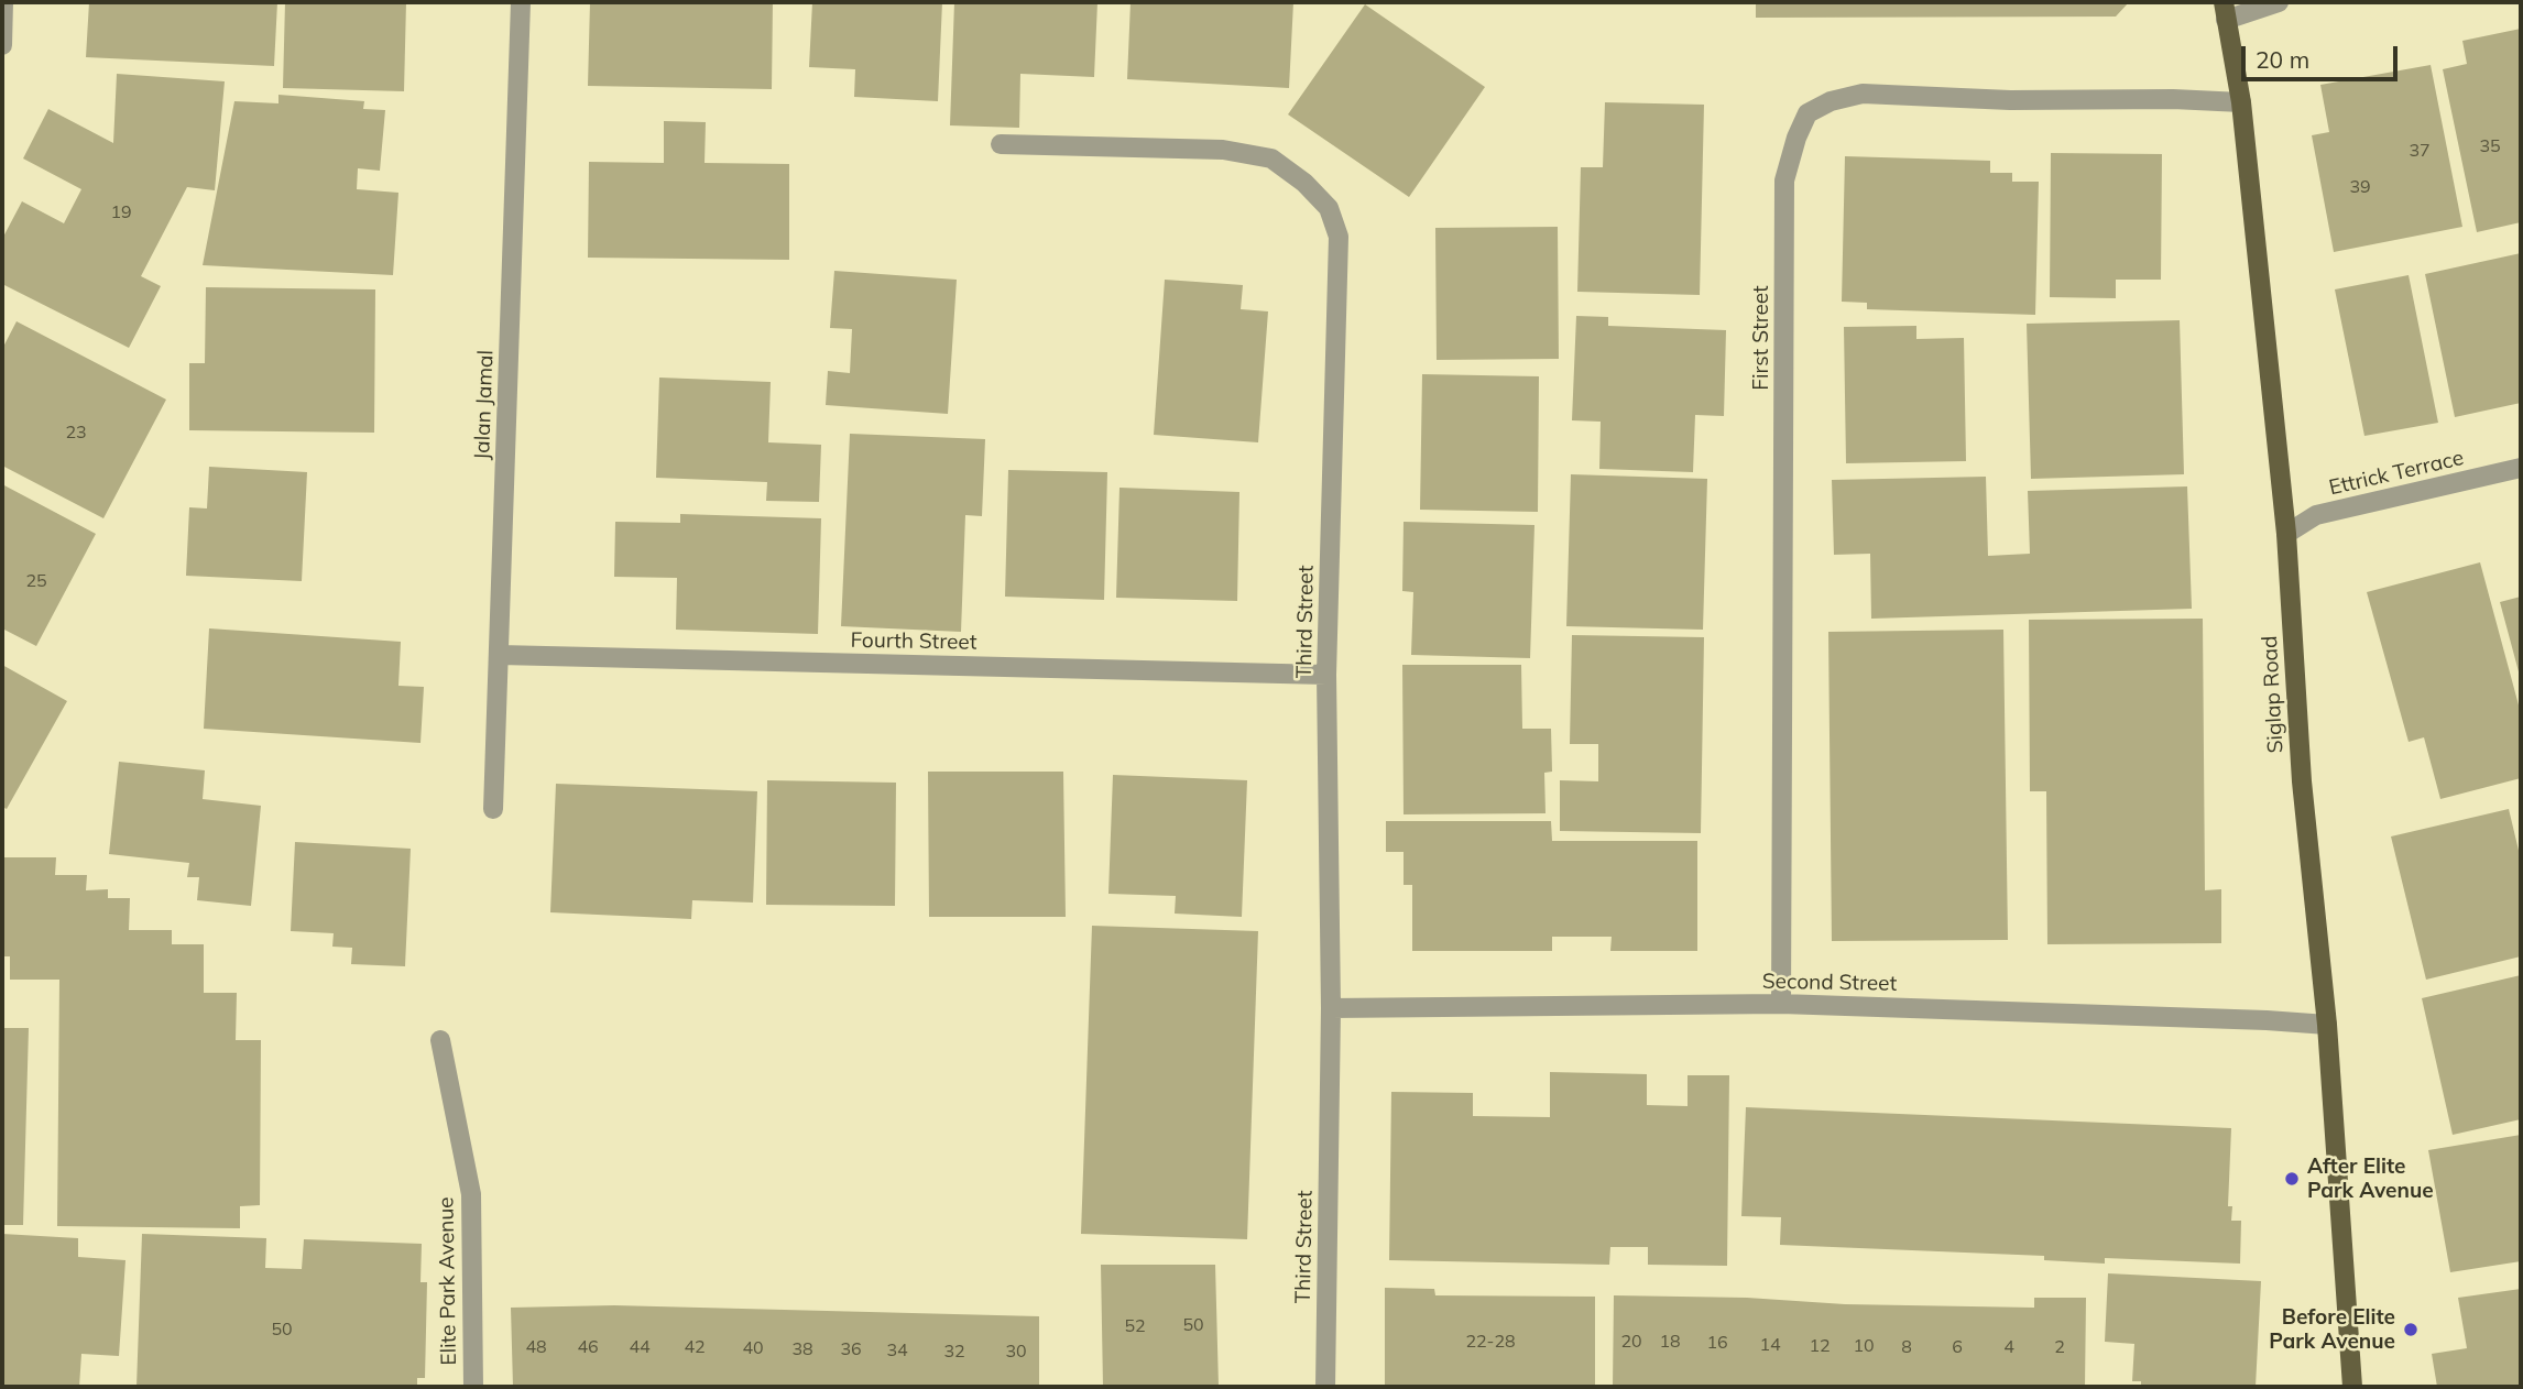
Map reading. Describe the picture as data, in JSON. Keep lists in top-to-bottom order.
{
  "streets": {
    "main road": ["Siglap Road"],
    "street": [
      "First Street",
      "Jalan Jamal",
      "Ettrick Terrace",
      "Third Street",
      "Fourth Street",
      "Second Street",
      "Elite Park Avenue"
    ]
  },
  "crossings": [
    ["First Street", "Siglap Road"],
    ["First Street", "Second Street"],
    ["Jalan Jamal", "Fourth Street"],
    ["Ettrick Terrace", "Siglap Road"],
    ["Third Street", "Fourth Street"],
    ["Third Street", "Second Street"],
    ["Siglap Road", "Second Street"]
  ],
  "places": ["After Elite Park Avenue", "Before Elite Park Avenue"],
  "house_numbers": [
    "35",
    "37",
    "39",
    "19",
    "23",
    "25",
    "50",
    "52",
    "50",
    "22-28",
    "20",
    "18",
    "16",
    "14",
    "12",
    "10",
    "48",
    "46",
    "44",
    "42",
    "8",
    "6",
    "4",
    "2",
    "40",
    "38",
    "36",
    "34",
    "32",
    "30"
  ],
  "scale_bar": "20 m"
}
